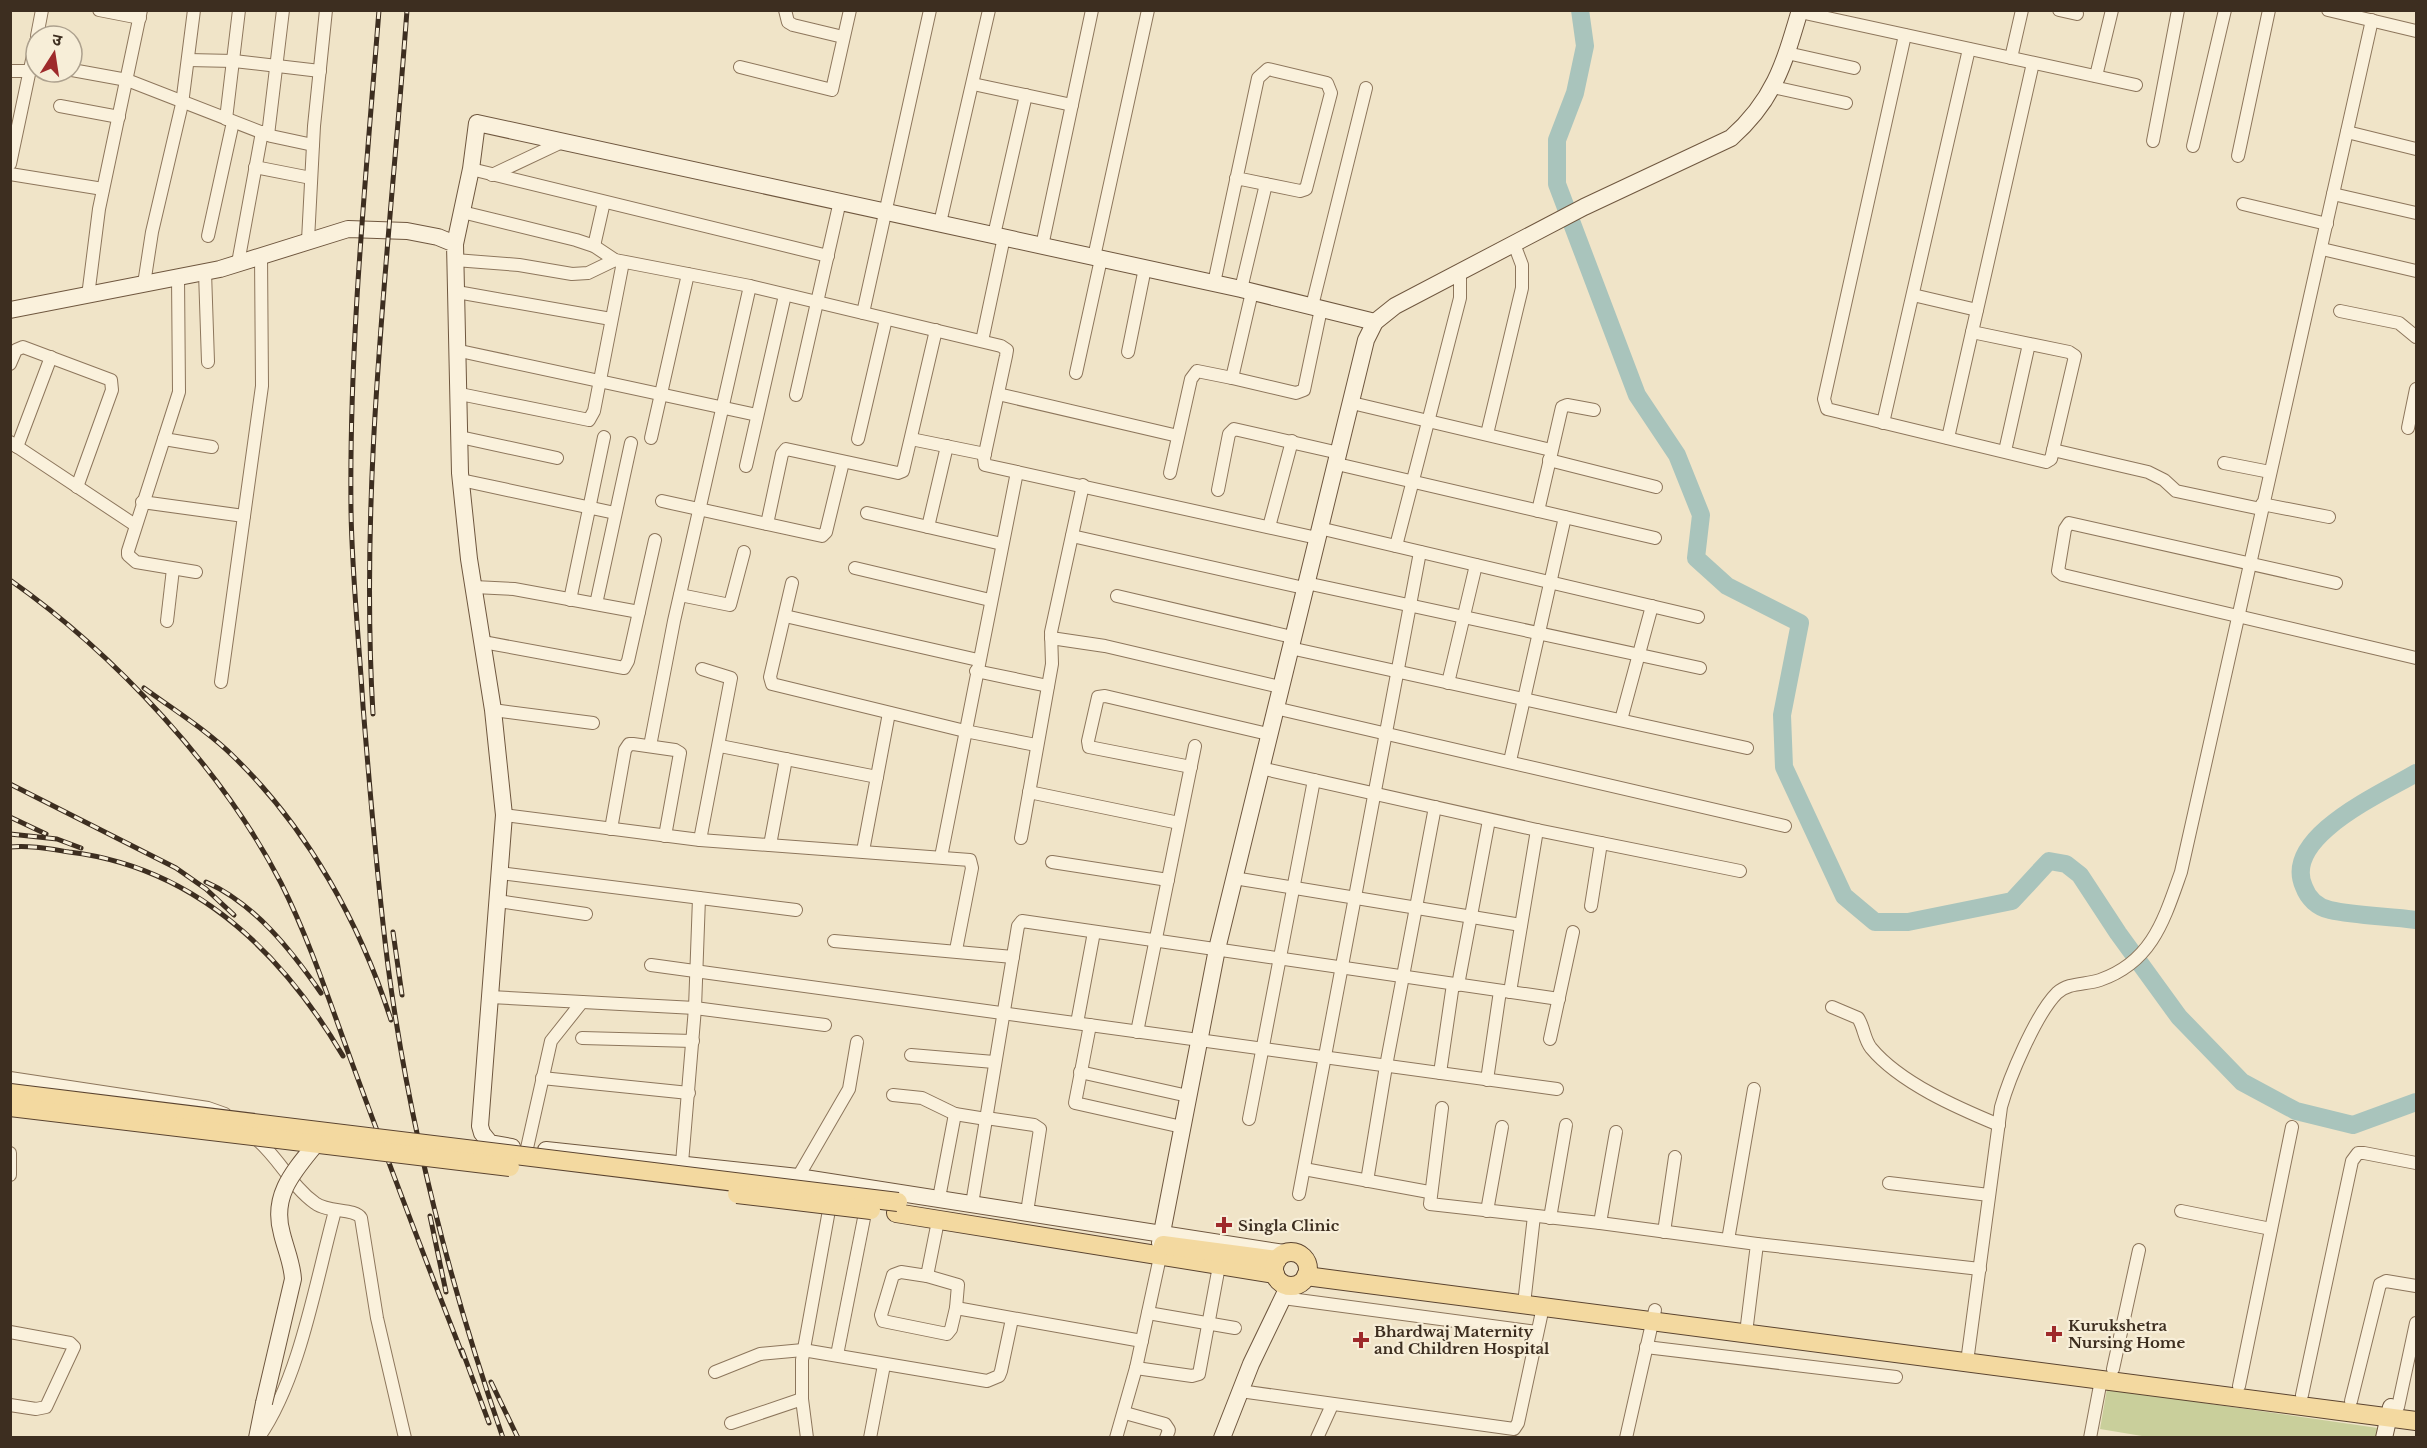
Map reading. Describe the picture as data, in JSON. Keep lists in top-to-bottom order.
{
  "places": {
    "health": ["Singla Clinic", "Kurukshetra Nursing Home", "Bhardwaj Maternity and Children Hospital"]
  },
  "north": "top"
}
